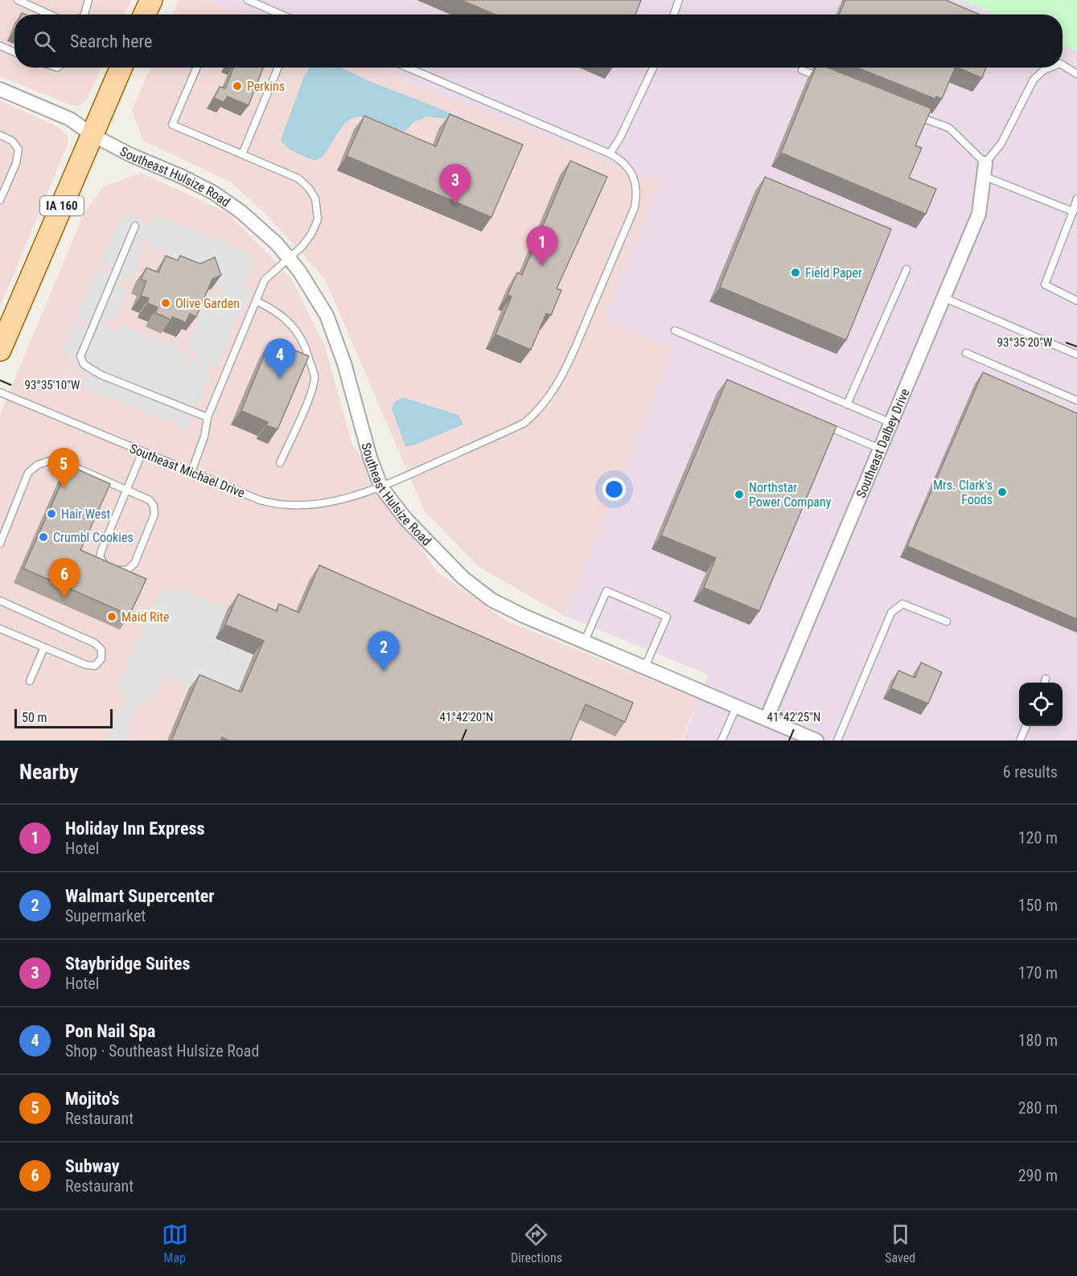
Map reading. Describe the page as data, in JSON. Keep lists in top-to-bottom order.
{
  "streets": {
    "main road": ["IA 160"],
    "street": ["Southeast Hulsize Road", "Southeast Dalbey Drive"],
    "lane": ["Southeast Michael Drive"]
  },
  "crossings": [
    ["Southeast Hulsize Road", "IA 160"],
    ["Southeast Hulsize Road", "Southeast Dalbey Drive"],
    ["Southeast Hulsize Road", "Southeast Michael Drive"]
  ],
  "places": [
    "Perkins",
    "Field Paper",
    "Olive Garden",
    "Mrs. Clark's Foods",
    "Northstar Power Company",
    "Hair West",
    "Crumbl Cookies",
    "Maid Rite"
  ],
  "scale_bar": "50 m",
  "page": {
    "search": "Search here",
    "pins": [
      "3",
      "1",
      "4",
      "5",
      "6",
      "2"
    ],
    "scale": "50 m",
    "heading": ["Nearby", "6 results"],
    "list": [
      {
        "mark": "1",
        "name": "Holiday Inn Express",
        "note": "Hotel",
        "value": "120 m"
      },
      {
        "mark": "2",
        "name": "Walmart Supercenter",
        "note": "Supermarket",
        "value": "150 m"
      },
      {
        "mark": "3",
        "name": "Staybridge Suites",
        "note": "Hotel",
        "value": "170 m"
      },
      {
        "mark": "4",
        "name": "Pon Nail Spa",
        "note": "Shop · Southeast Hulsize Road",
        "value": "180 m"
      },
      {
        "mark": "5",
        "name": "Mojito's",
        "note": "Restaurant",
        "value": "280 m"
      },
      {
        "mark": "6",
        "name": "Subway",
        "note": "Restaurant",
        "value": "290 m"
      }
    ],
    "nav": ["Map", "Directions", "Saved"]
  },
  "coordinates": [
    "93°35'20\"W",
    "93°35'10\"W",
    "41°42'20\"N",
    "41°42'25\"N"
  ]
}
